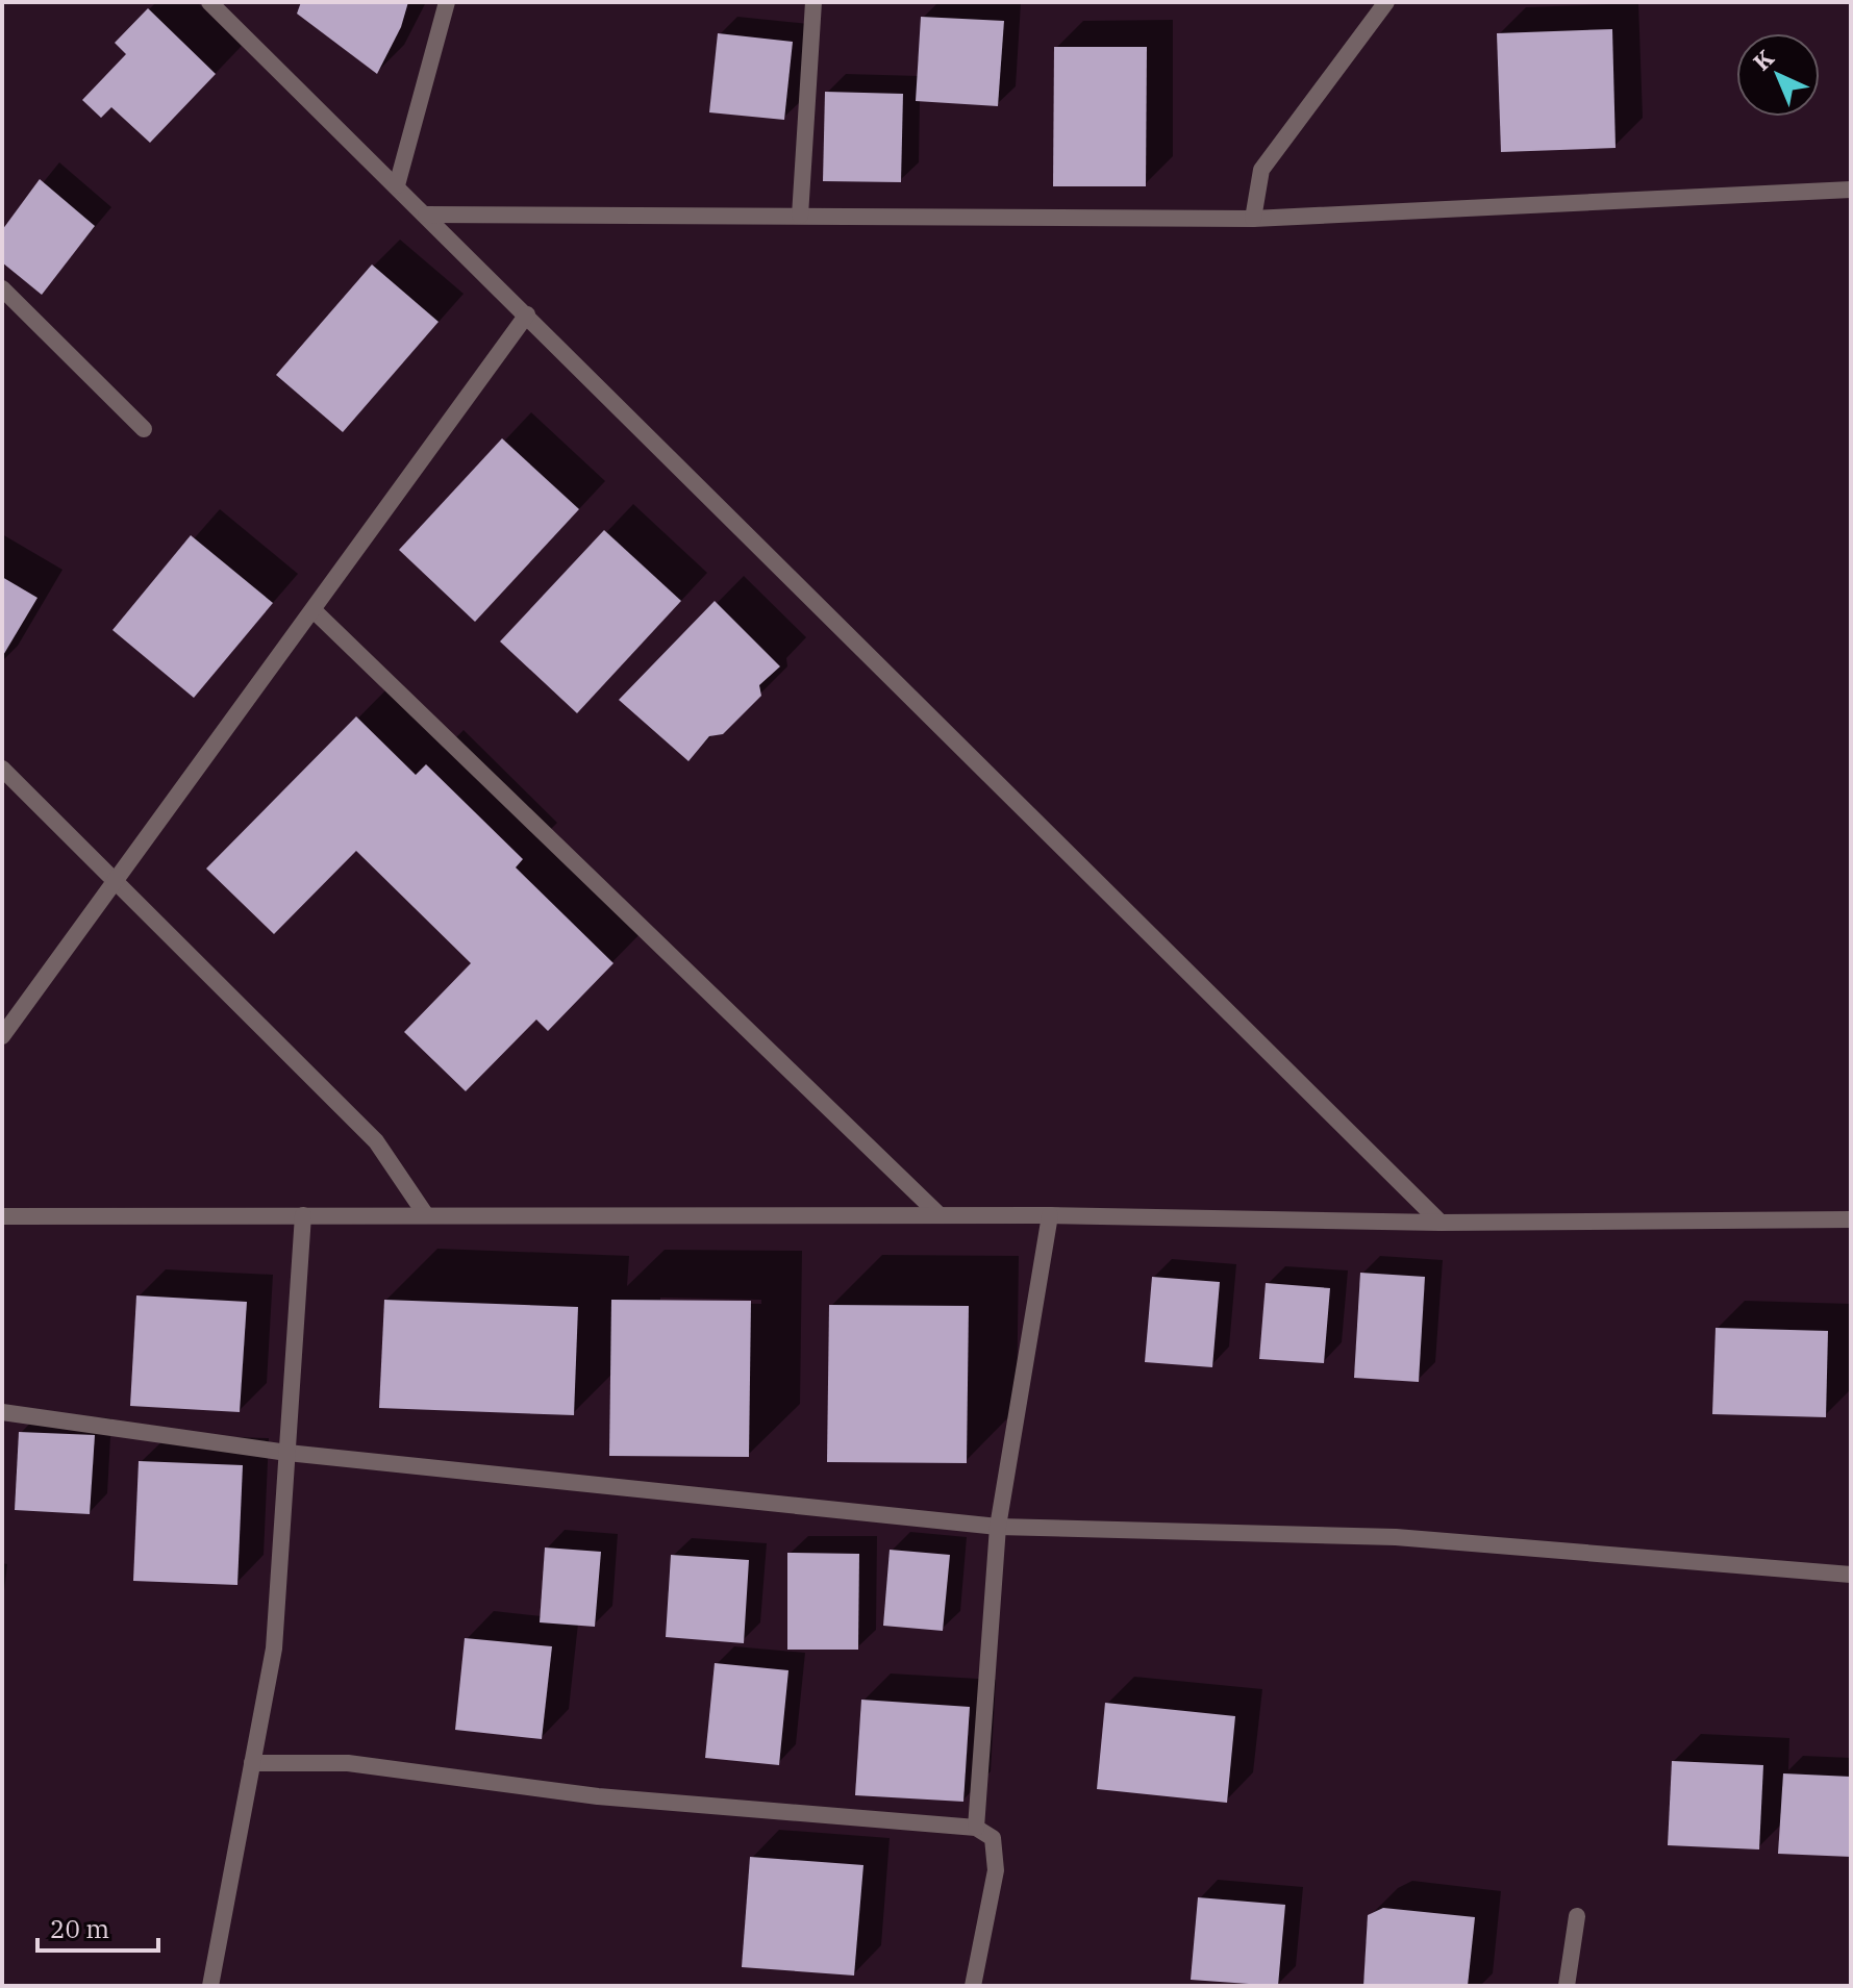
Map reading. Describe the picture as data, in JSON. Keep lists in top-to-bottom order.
{
  "scale_bar": "20 m",
  "north": "top left"
}
